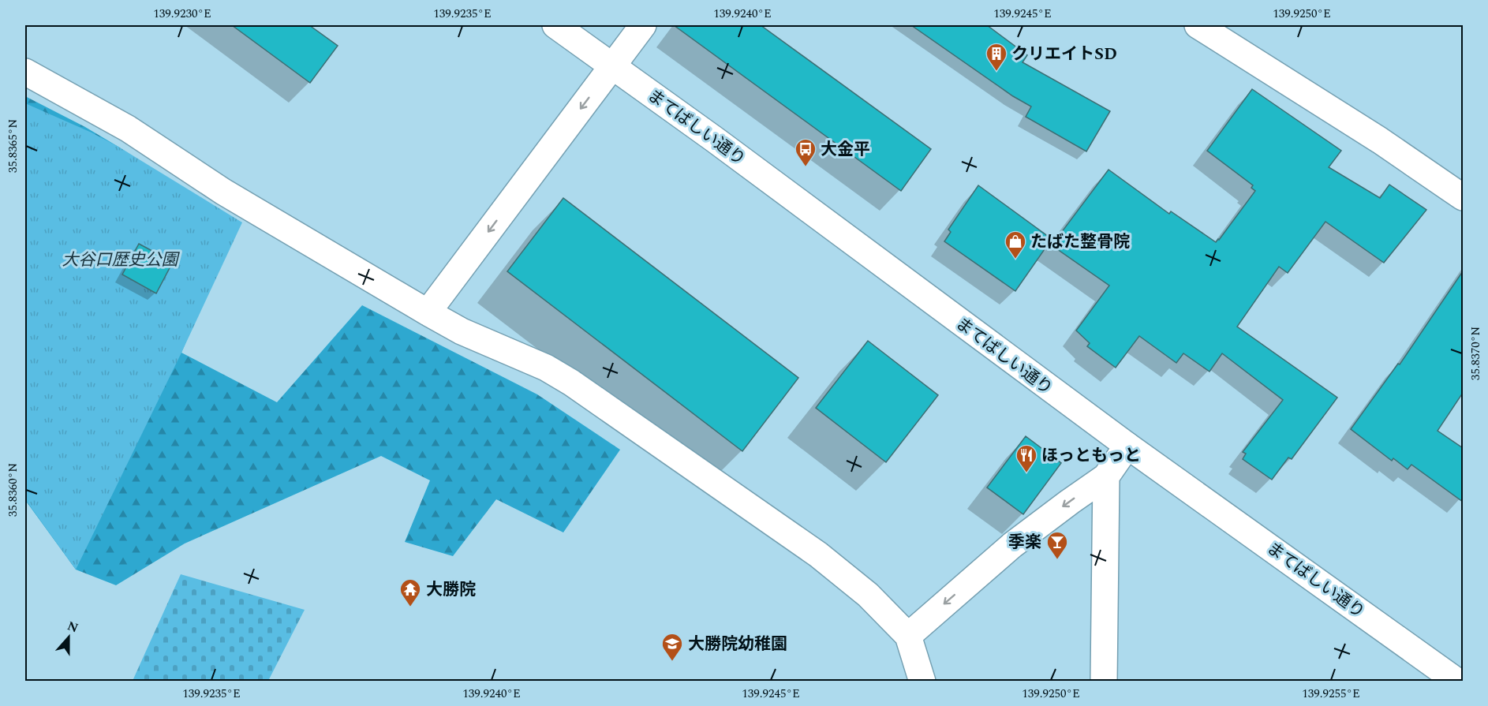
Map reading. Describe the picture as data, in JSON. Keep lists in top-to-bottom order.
{
  "streets": {
    "street": ["まてばしい通り"]
  },
  "parks": ["大谷口歴史公園"],
  "places": {
    "building": ["クリエイトSD"],
    "bus stop": ["大金平"],
    "shop": ["たばた整骨院"],
    "restaurant": ["ほっともっと"],
    "bar": ["季楽"],
    "temple": ["大勝院"],
    "school or university": ["大勝院幼稚園"]
  },
  "north": "top",
  "coordinates": [
    "139.9230°E",
    "139.9235°E",
    "139.9240°E",
    "139.9245°E",
    "139.9250°E",
    "35.8365°N",
    "35.8370°N",
    "35.8360°N",
    "139.9255°E"
  ]
}
